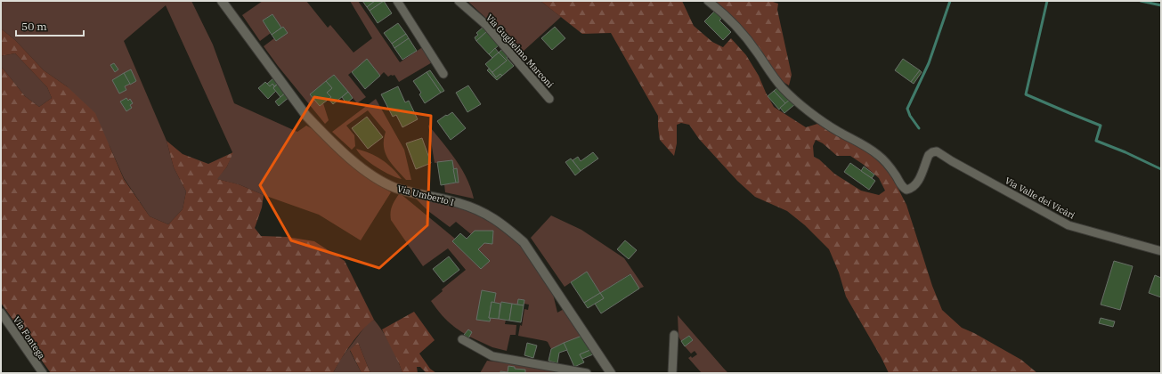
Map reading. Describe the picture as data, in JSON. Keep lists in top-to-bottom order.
{
  "streets": {
    "main road": ["Via Umberto I"],
    "street": ["Via Guglielmo Marconi", "Via Valle dei Vicàri", "Via Fontega"]
  },
  "scale_bar": "50 m"
}
